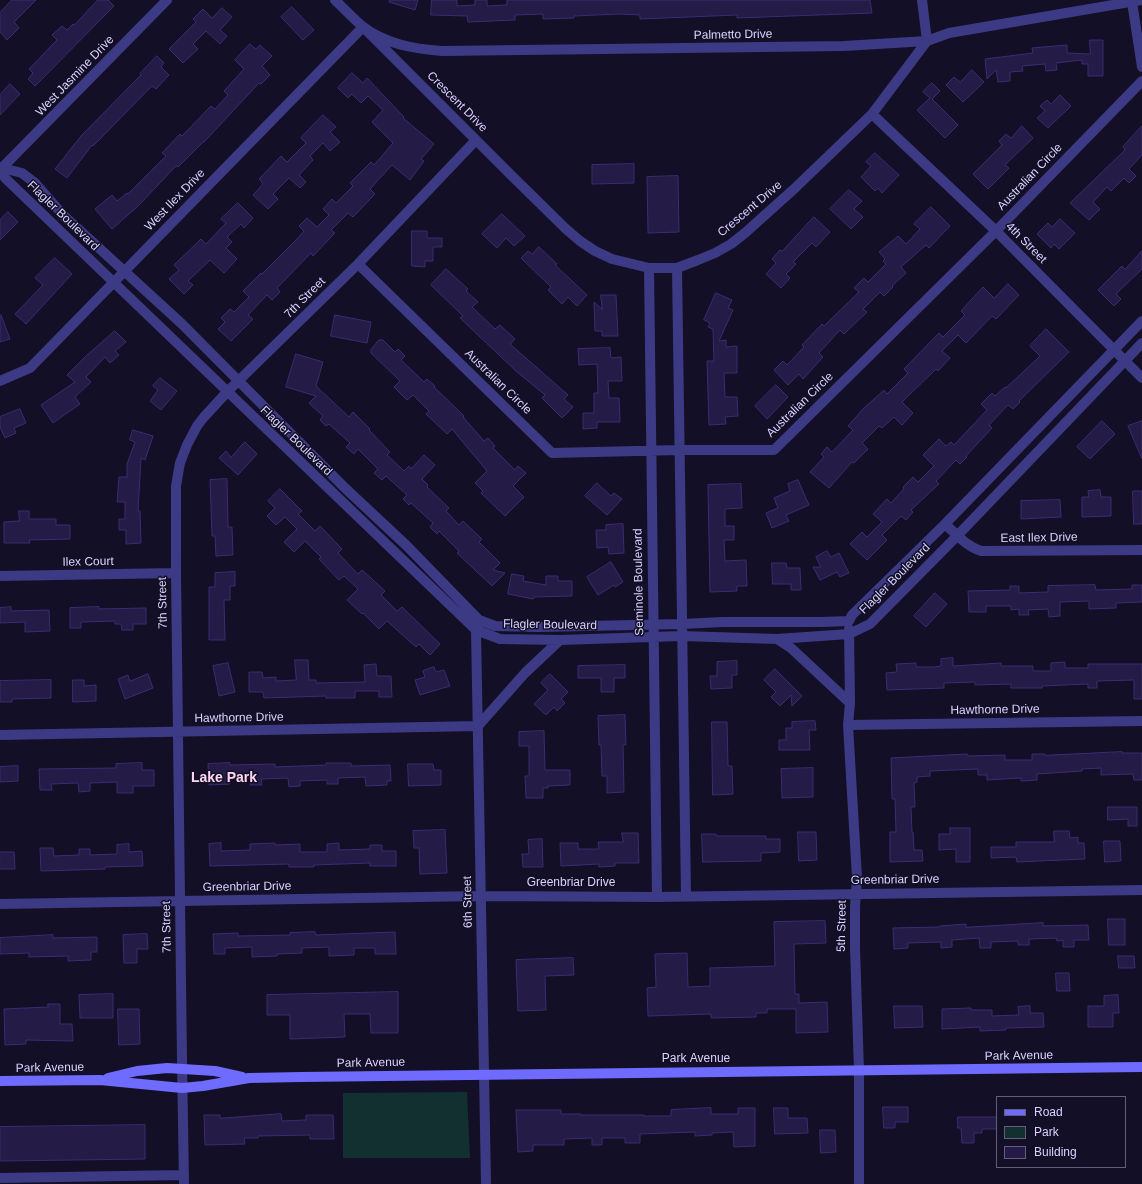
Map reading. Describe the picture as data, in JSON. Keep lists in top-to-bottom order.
{
  "streets": {
    "street": [
      "Palmetto Drive",
      "West Jasmine Drive",
      "Crescent Drive",
      "Australian Circle",
      "West Ilex Drive",
      "Flagler Boulevard",
      "4th Street",
      "7th Street",
      "East Ilex Drive",
      "Ilex Court",
      "Seminole Boulevard",
      "Hawthorne Drive",
      "Greenbriar Drive",
      "6th Street",
      "5th Street",
      "Park Avenue"
    ]
  },
  "crossings": [
    ["Palmetto Drive", "Crescent Drive"],
    ["Palmetto Drive", "West Ilex Drive"],
    ["West Jasmine Drive", "Flagler Boulevard"],
    ["Crescent Drive", "West Ilex Drive"],
    ["Crescent Drive", "4th Street"],
    ["Crescent Drive", "7th Street"],
    ["Crescent Drive", "Seminole Boulevard"],
    ["Australian Circle", "4th Street"],
    ["Australian Circle", "7th Street"],
    ["Australian Circle", "Seminole Boulevard"],
    ["West Ilex Drive", "Flagler Boulevard"],
    ["Flagler Boulevard", "4th Street"],
    ["Flagler Boulevard", "7th Street"],
    ["Flagler Boulevard", "East Ilex Drive"],
    ["Flagler Boulevard", "Seminole Boulevard"],
    ["Flagler Boulevard", "6th Street"],
    ["Flagler Boulevard", "5th Street"],
    ["7th Street", "Ilex Court"],
    ["7th Street", "Hawthorne Drive"],
    ["7th Street", "Greenbriar Drive"],
    ["7th Street", "Park Avenue"],
    ["Seminole Boulevard", "Greenbriar Drive"],
    ["Hawthorne Drive", "6th Street"],
    ["Hawthorne Drive", "5th Street"],
    ["Greenbriar Drive", "6th Street"],
    ["Greenbriar Drive", "5th Street"],
    ["6th Street", "Park Avenue"],
    ["5th Street", "Park Avenue"]
  ],
  "districts": ["Lake Park"],
  "legend": ["Road", "Park", "Building"]
}
